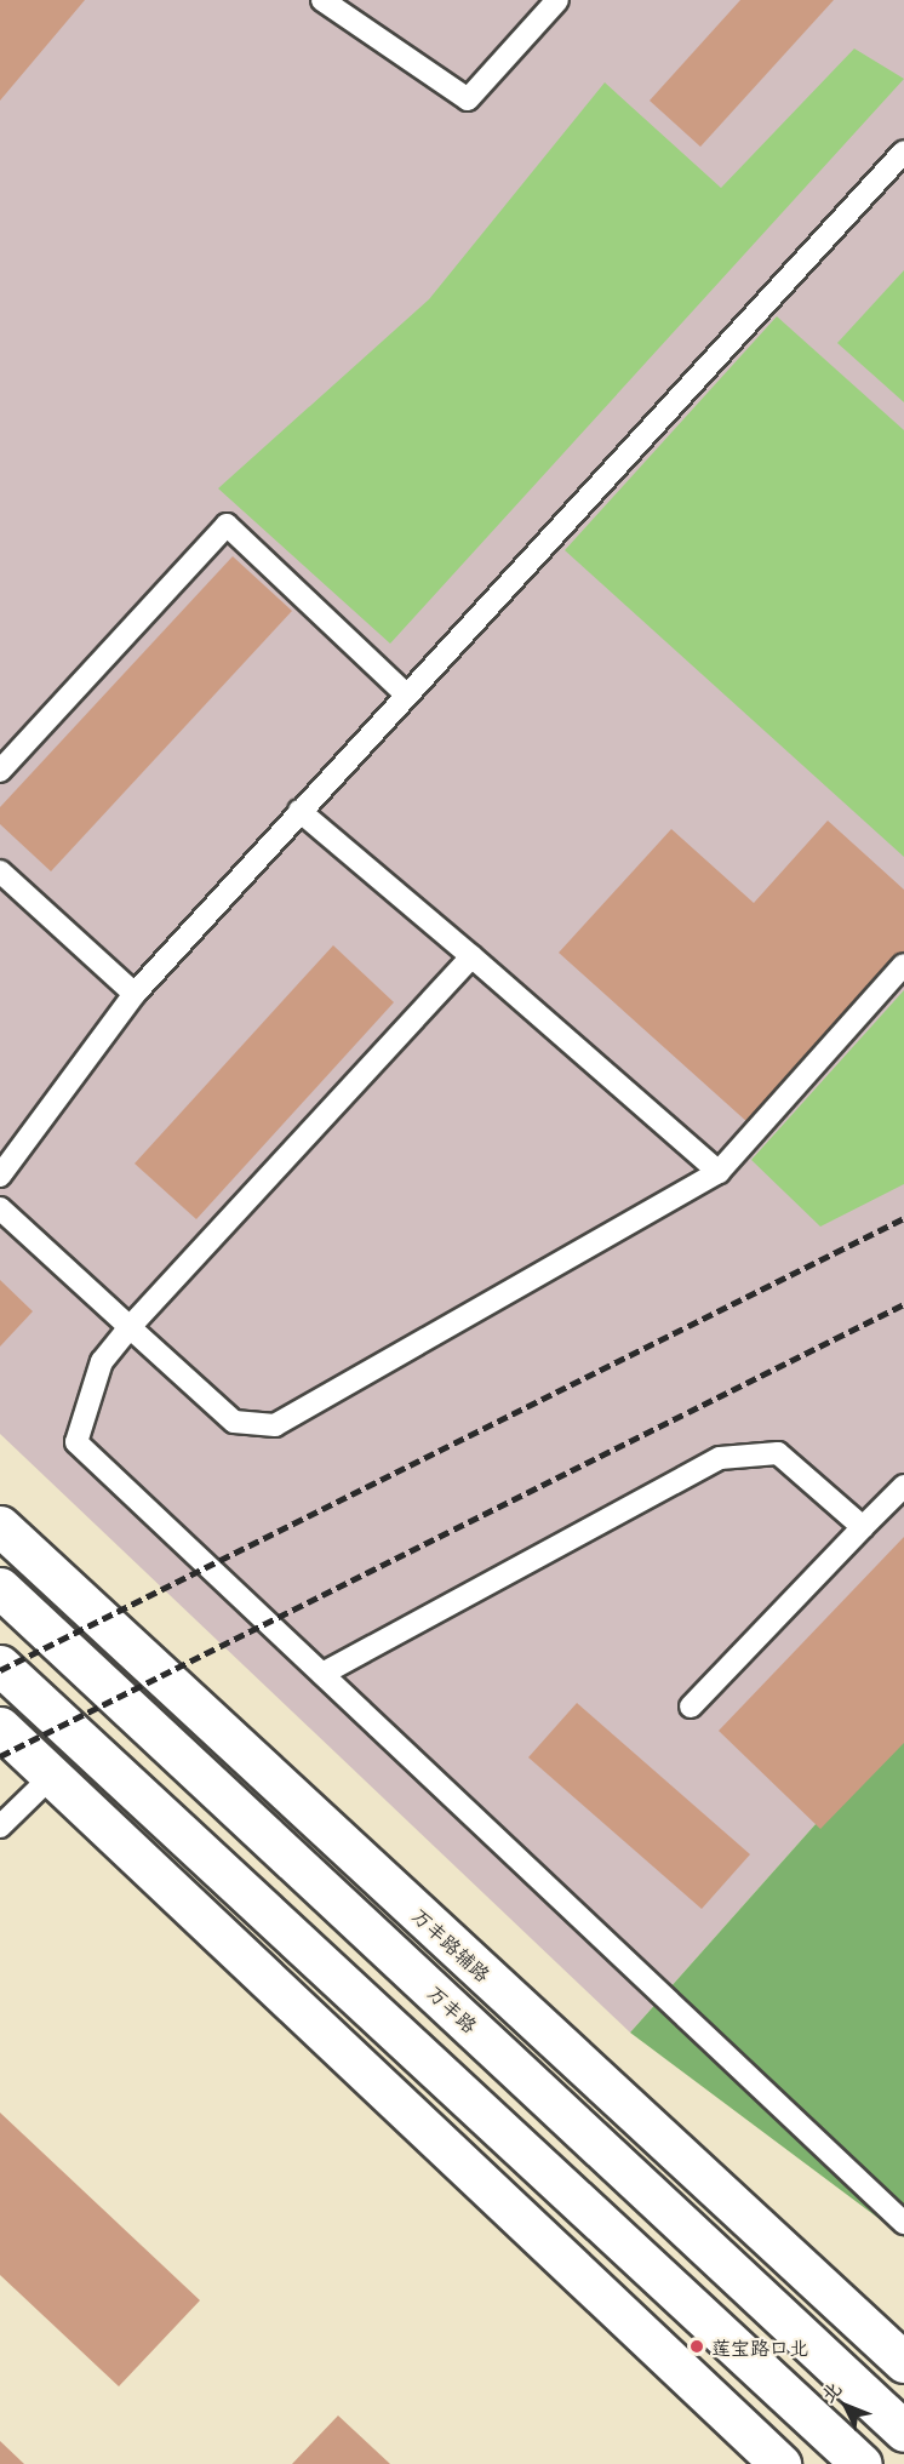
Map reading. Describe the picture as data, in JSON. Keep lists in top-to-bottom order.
{
  "streets": {
    "main road": ["万丰路辅路", "万丰路"]
  },
  "places": ["莲宝路口北"],
  "north": "top left"
}
